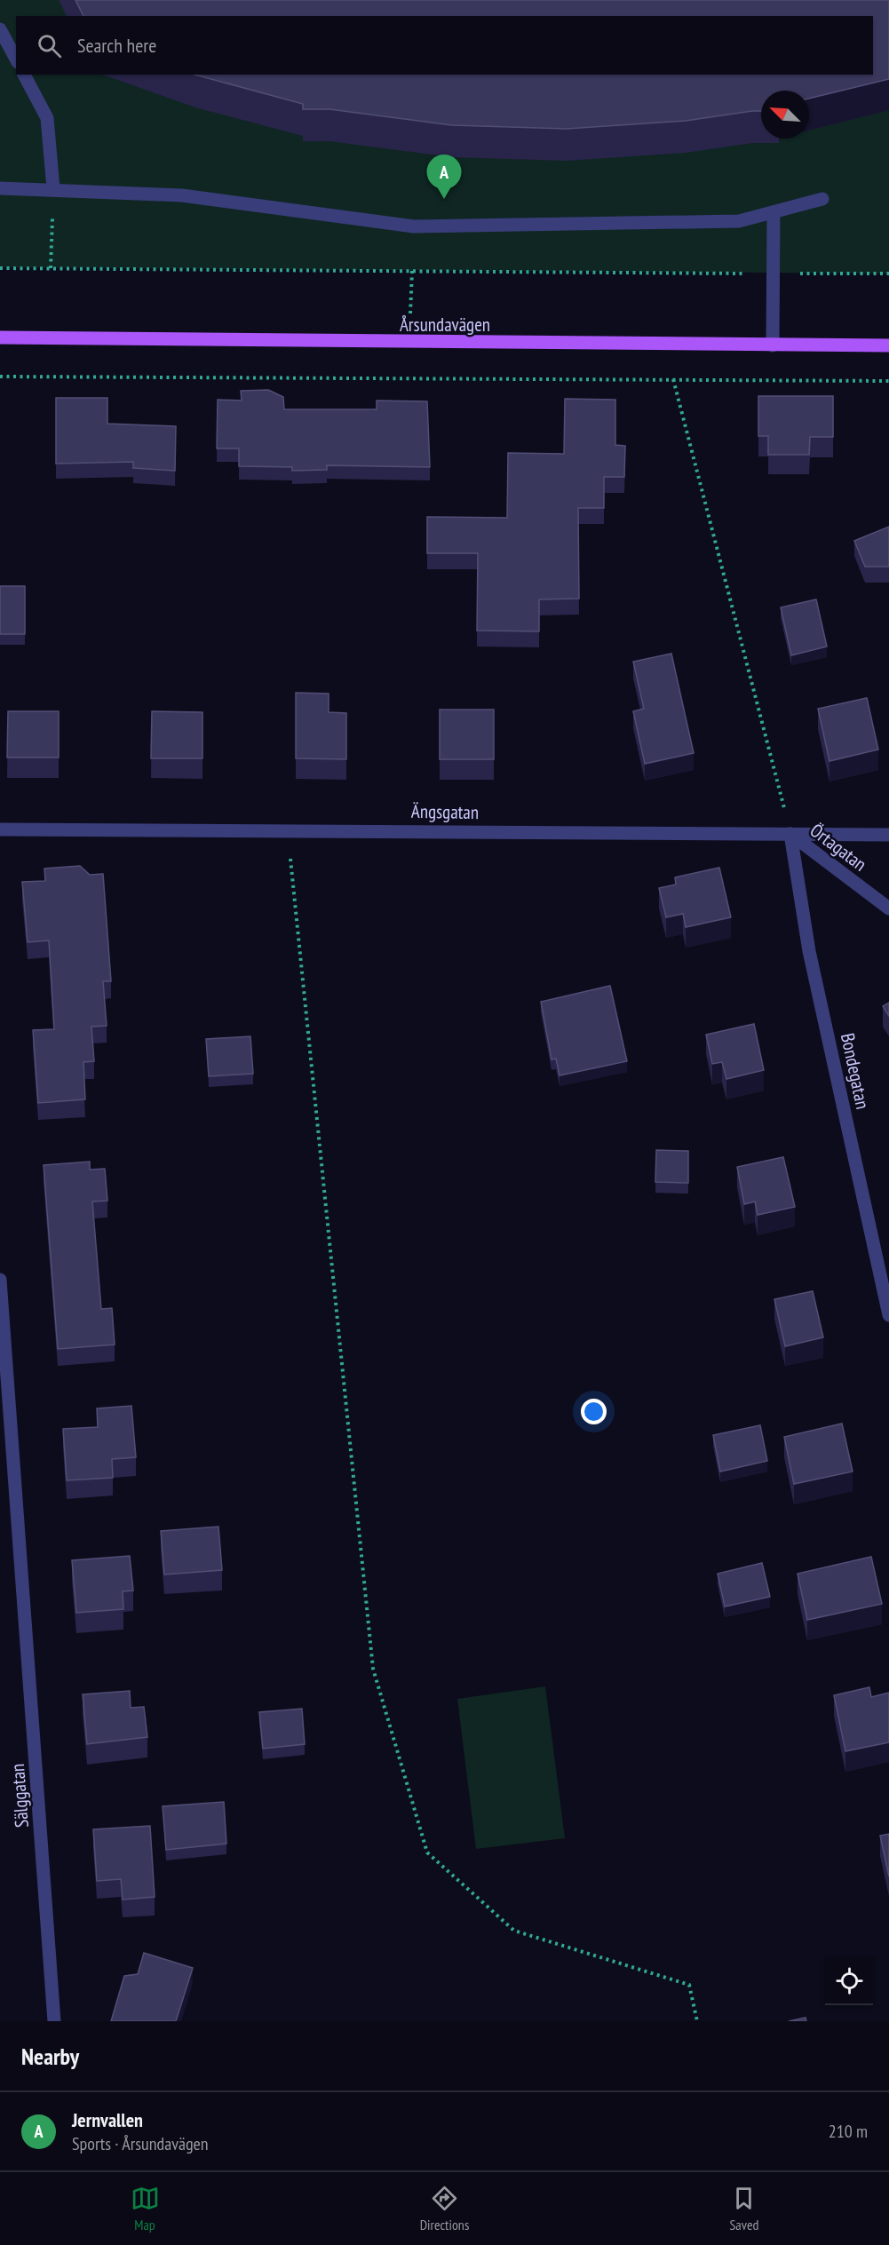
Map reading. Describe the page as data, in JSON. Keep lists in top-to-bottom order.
{
  "streets": {
    "main road": ["Årsundavägen"],
    "street": [
      "Ängsgatan",
      "Örtagatan",
      "Bondegatan",
      "Sälggatan"
    ]
  },
  "crossings": [
    ["Ängsgatan", "Örtagatan"],
    ["Ängsgatan", "Bondegatan"],
    ["Örtagatan", "Bondegatan"]
  ],
  "north": "top left",
  "page": {
    "search": "Search here",
    "pins": "A",
    "heading": "Nearby",
    "list": [
      {
        "mark": "A",
        "name": "Jernvallen",
        "note": "Sports · Årsundavägen",
        "value": "210 m"
      }
    ],
    "nav": ["Map", "Directions", "Saved"]
  }
}
